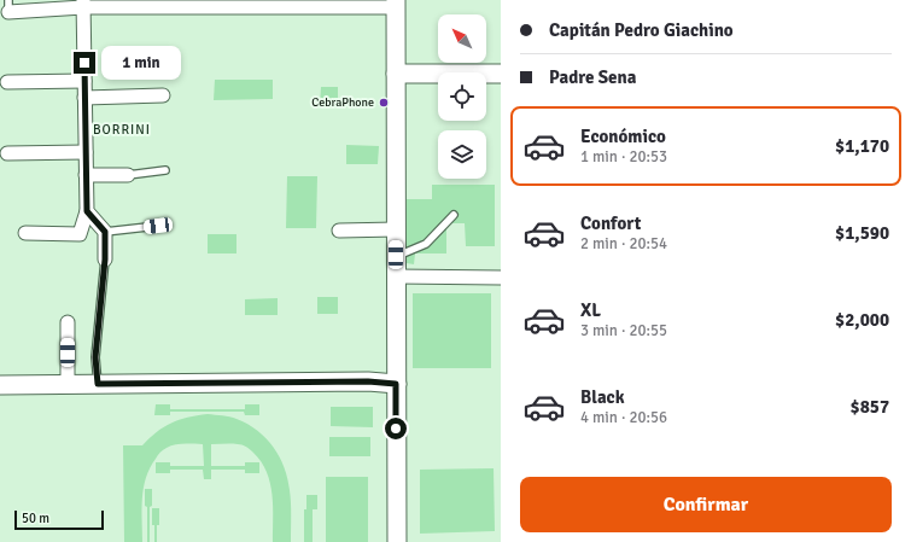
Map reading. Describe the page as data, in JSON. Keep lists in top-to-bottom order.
{
  "districts": ["BORRINI"],
  "places": ["CebraPhone"],
  "scale_bar": "50 m",
  "north": "top left",
  "page": {
    "banner": ["Capitán Pedro Giachino", "Padre Sena"],
    "bubble": "1 min",
    "list": [
      {
        "name": "Económico",
        "note": "1 min · 20:53",
        "value": "$1,170"
      },
      {
        "name": "Confort",
        "note": "2 min · 20:54",
        "value": "$1,590"
      },
      {
        "name": "XL",
        "note": "3 min · 20:55",
        "value": "$2,000"
      },
      {
        "name": "Black",
        "note": "4 min · 20:56",
        "value": "$857"
      }
    ],
    "buttons": "Confirmar",
    "scale": "50 m"
  }
}
